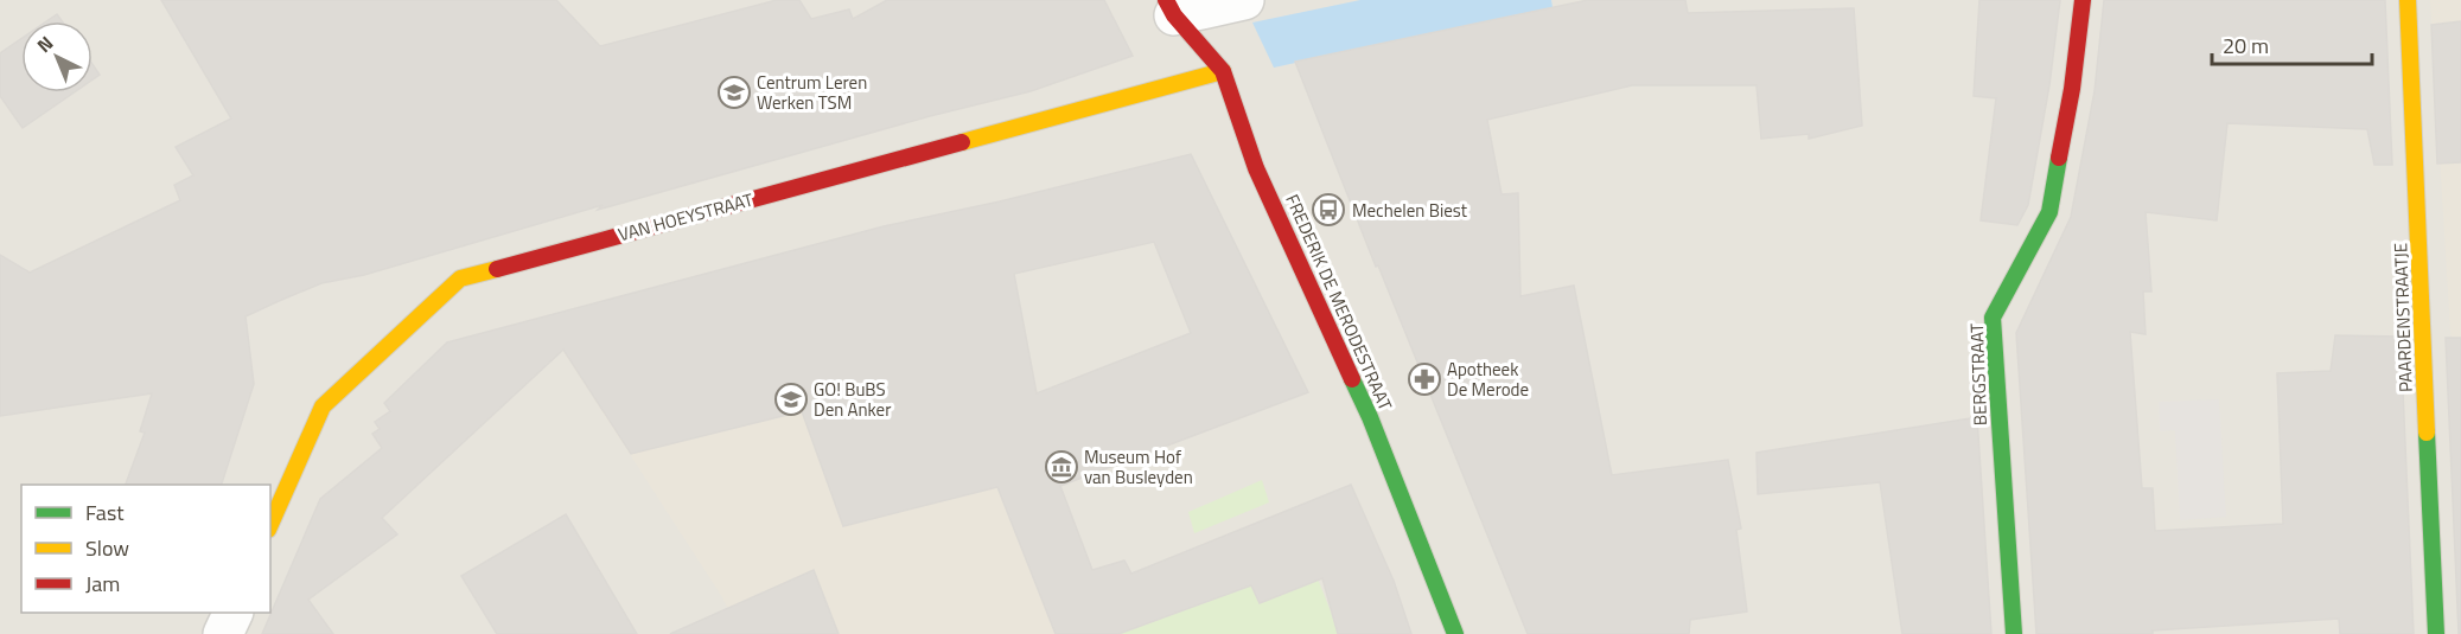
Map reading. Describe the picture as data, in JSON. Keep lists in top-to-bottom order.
{
  "streets": {
    "street": [
      "VAN HOEYSTRAAT",
      "FREDERIK DE MERODESTRAAT",
      "PAARDENSTRAATJE",
      "BERGSTRAAT"
    ]
  },
  "crossings": [
    ["VAN HOEYSTRAAT", "FREDERIK DE MERODESTRAAT"]
  ],
  "places": {
    "school or university": ["Centrum Leren Werken TSM", "GO! BuBS Den Anker"],
    "bus stop": ["Mechelen Biest"],
    "pharmacy": ["Apotheek De Merode"],
    "museum": ["Museum Hof van Busleyden"]
  },
  "legend": ["Fast", "Slow", "Jam"],
  "scale_bar": "20 m",
  "north": "top left"
}
